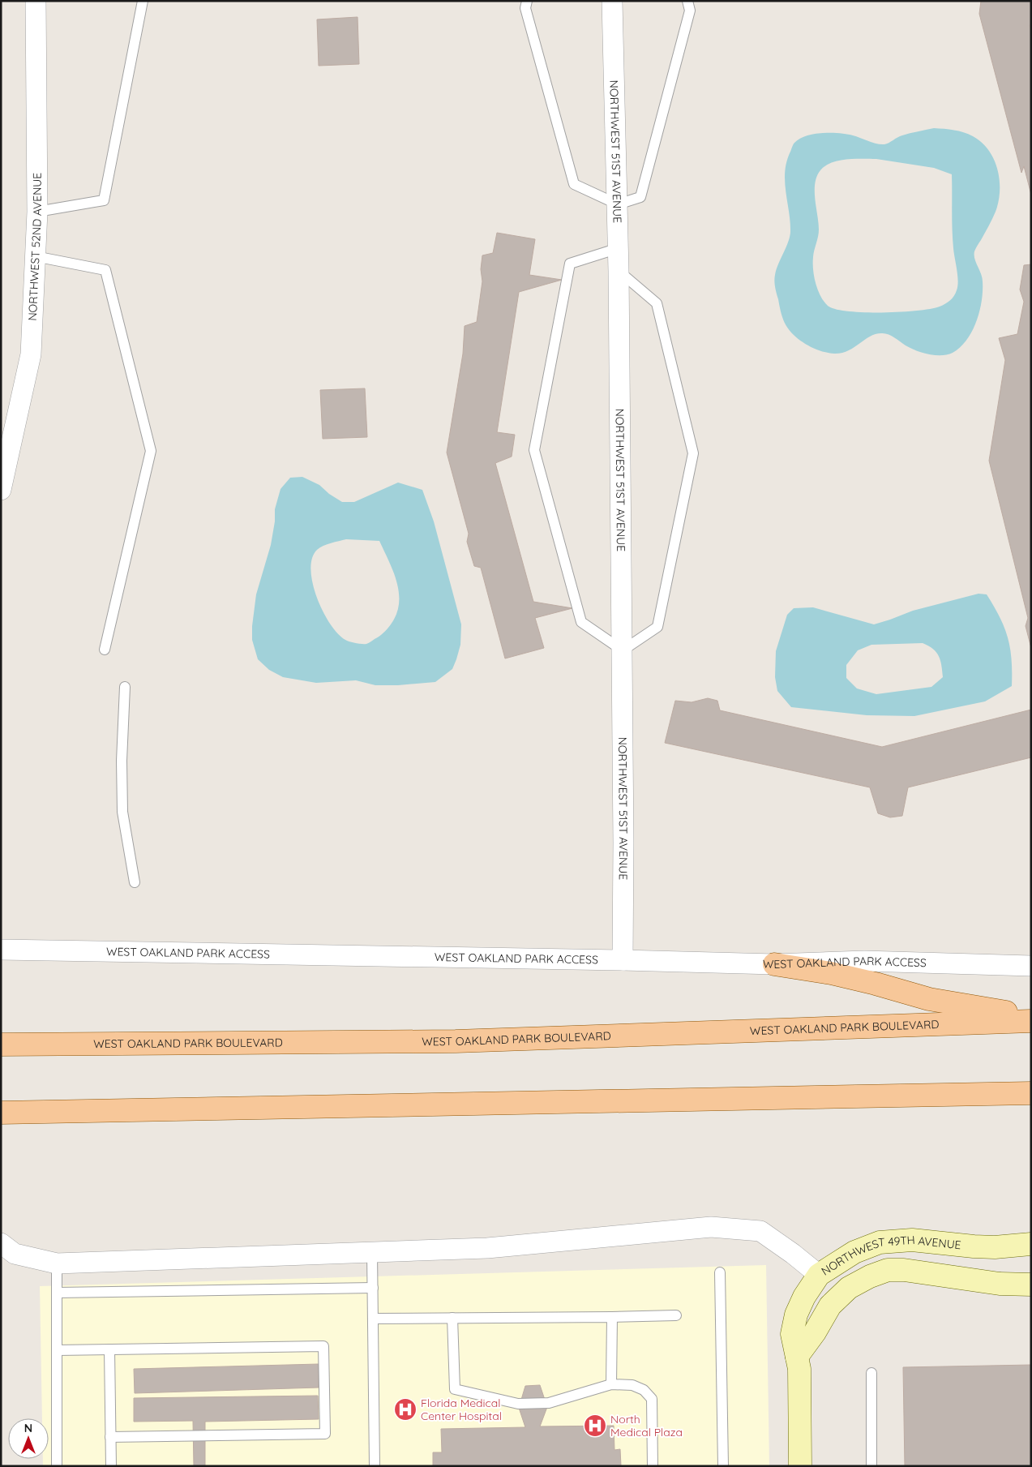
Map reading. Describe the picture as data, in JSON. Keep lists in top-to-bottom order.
{
  "streets": {
    "main road": ["WEST OAKLAND PARK BOULEVARD"],
    "street": [
      "NORTHWEST 51ST AVENUE",
      "NORTHWEST 52ND AVENUE",
      "WEST OAKLAND PARK ACCESS",
      "NORTHWEST 49TH AVENUE"
    ]
  },
  "crossings": [
    ["NORTHWEST 51ST AVENUE", "WEST OAKLAND PARK ACCESS"]
  ],
  "places": {
    "hospital": ["Florida Medical Center Hospital", "North Medical Plaza"]
  },
  "north": "top"
}
